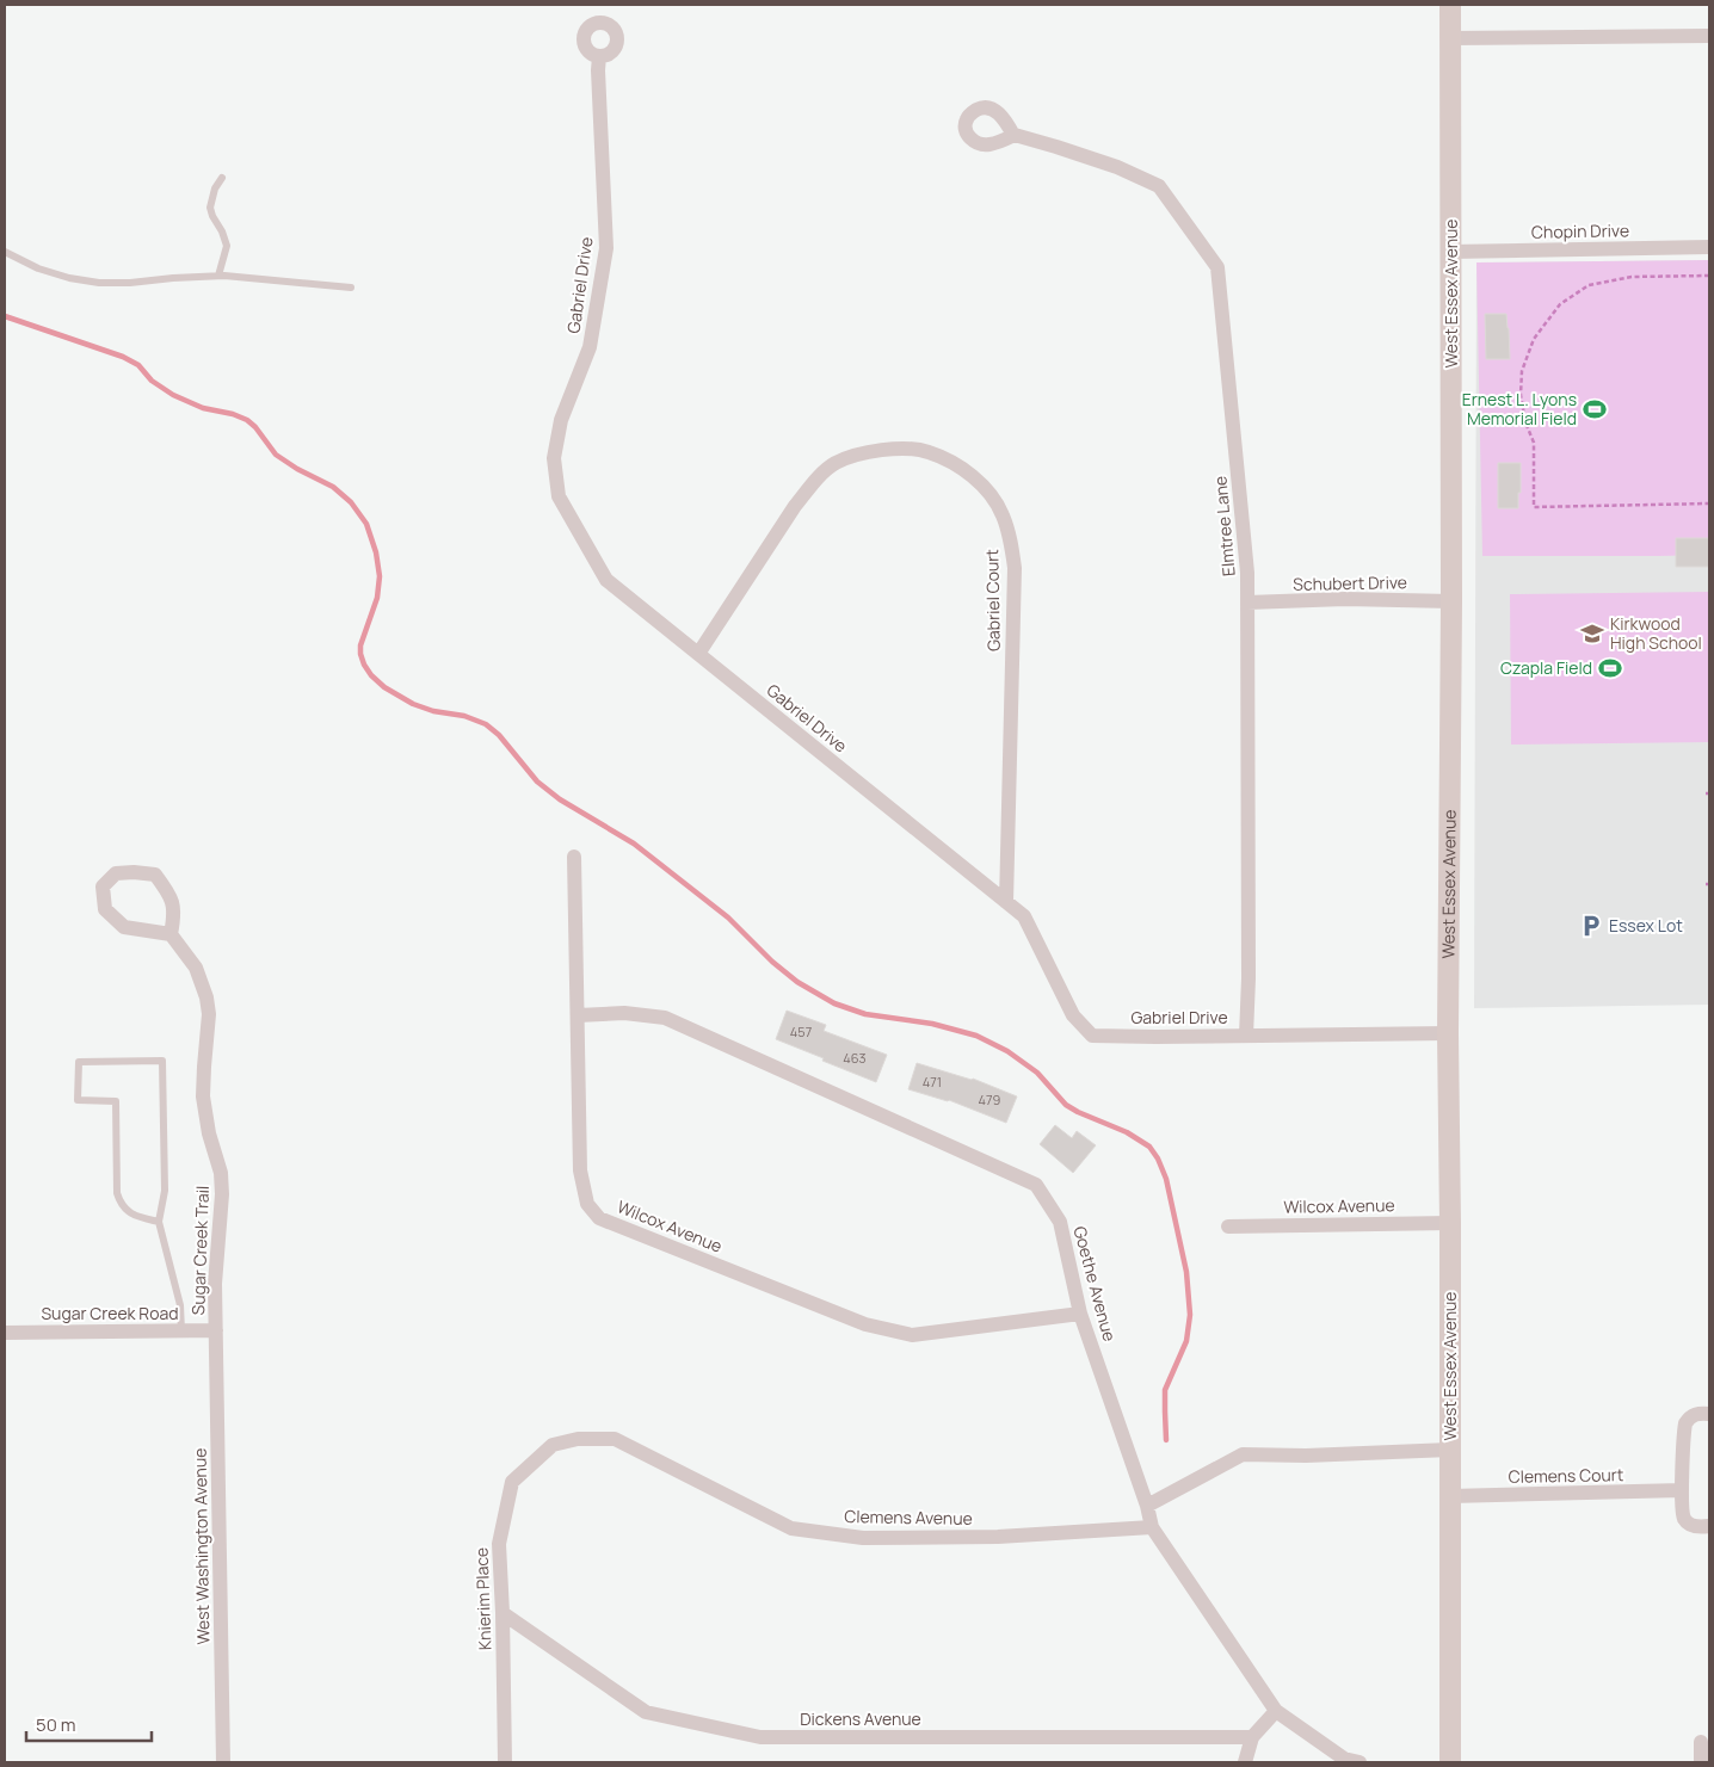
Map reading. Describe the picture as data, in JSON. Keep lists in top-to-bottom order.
{
  "streets": {
    "street": [
      "Chopin Drive",
      "Gabriel Drive",
      "West Essex Avenue",
      "Elmtree Lane",
      "Schubert Drive",
      "Gabriel Court",
      "Wilcox Avenue",
      "Sugar Creek Trail",
      "Goethe Avenue",
      "Sugar Creek Road",
      "Clemens Court",
      "Clemens Avenue",
      "West Washington Avenue",
      "Knierim Place",
      "Dickens Avenue"
    ]
  },
  "crossings": [
    ["Chopin Drive", "West Essex Avenue"],
    ["Gabriel Drive", "West Essex Avenue"],
    ["Gabriel Drive", "Elmtree Lane"],
    ["Gabriel Drive", "Gabriel Court"],
    ["West Essex Avenue", "Schubert Drive"],
    ["West Essex Avenue", "Wilcox Avenue"],
    ["West Essex Avenue", "Clemens Court"],
    ["Elmtree Lane", "Schubert Drive"],
    ["Wilcox Avenue", "Goethe Avenue"],
    ["Sugar Creek Trail", "Sugar Creek Road"],
    ["Sugar Creek Trail", "West Washington Avenue"],
    ["Goethe Avenue", "Clemens Avenue"],
    ["Sugar Creek Road", "West Washington Avenue"],
    ["Clemens Avenue", "Knierim Place"],
    ["Knierim Place", "Dickens Avenue"]
  ],
  "places": {
    "sports": ["Ernest L. Lyons Memorial Field", "Czapla Field"],
    "school or university": ["Kirkwood High School"],
    "parking": ["Essex Lot"]
  },
  "house_numbers": [
    "457",
    "463",
    "471",
    "479"
  ],
  "scale_bar": "50 m"
}
